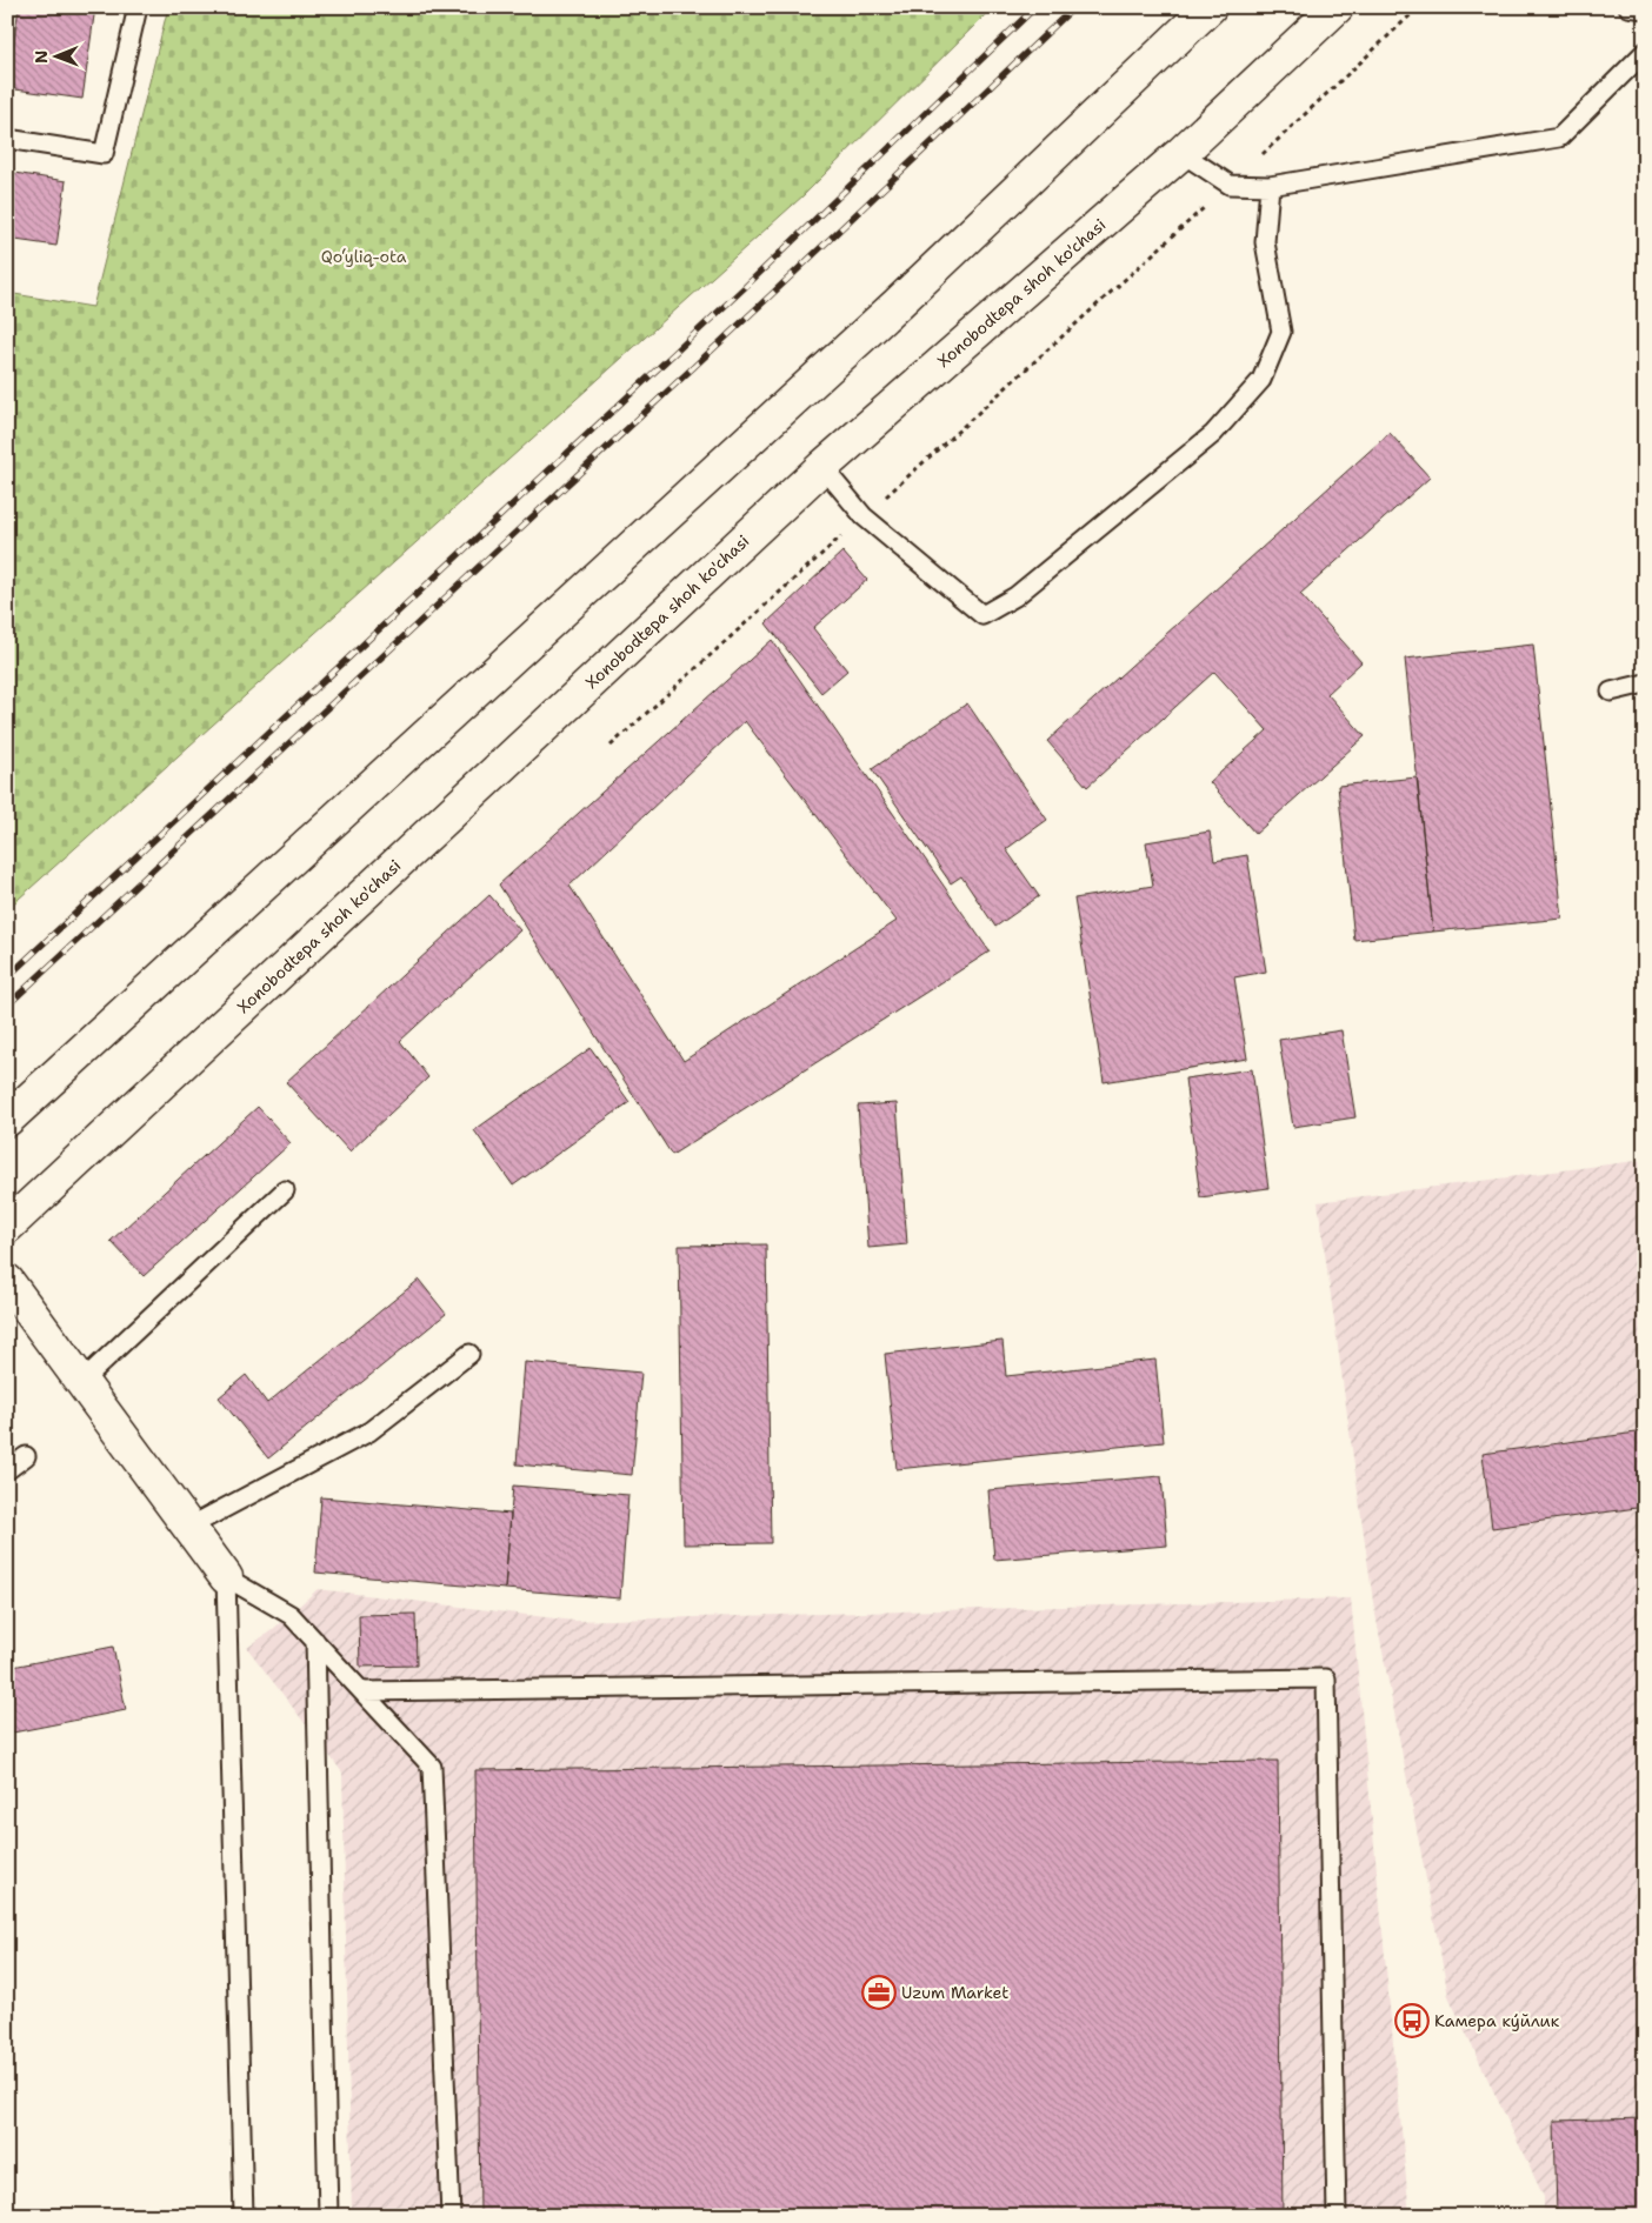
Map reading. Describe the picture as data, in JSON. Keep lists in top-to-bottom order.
{
  "streets": {
    "main road": ["Xonobodtepa shoh ko'chasi"]
  },
  "parks": ["Qo‘yliq-ota"],
  "places": {
    "office": ["Uzum Market"],
    "bus stop": ["Камера ку́йлик"]
  },
  "north": "left"
}
